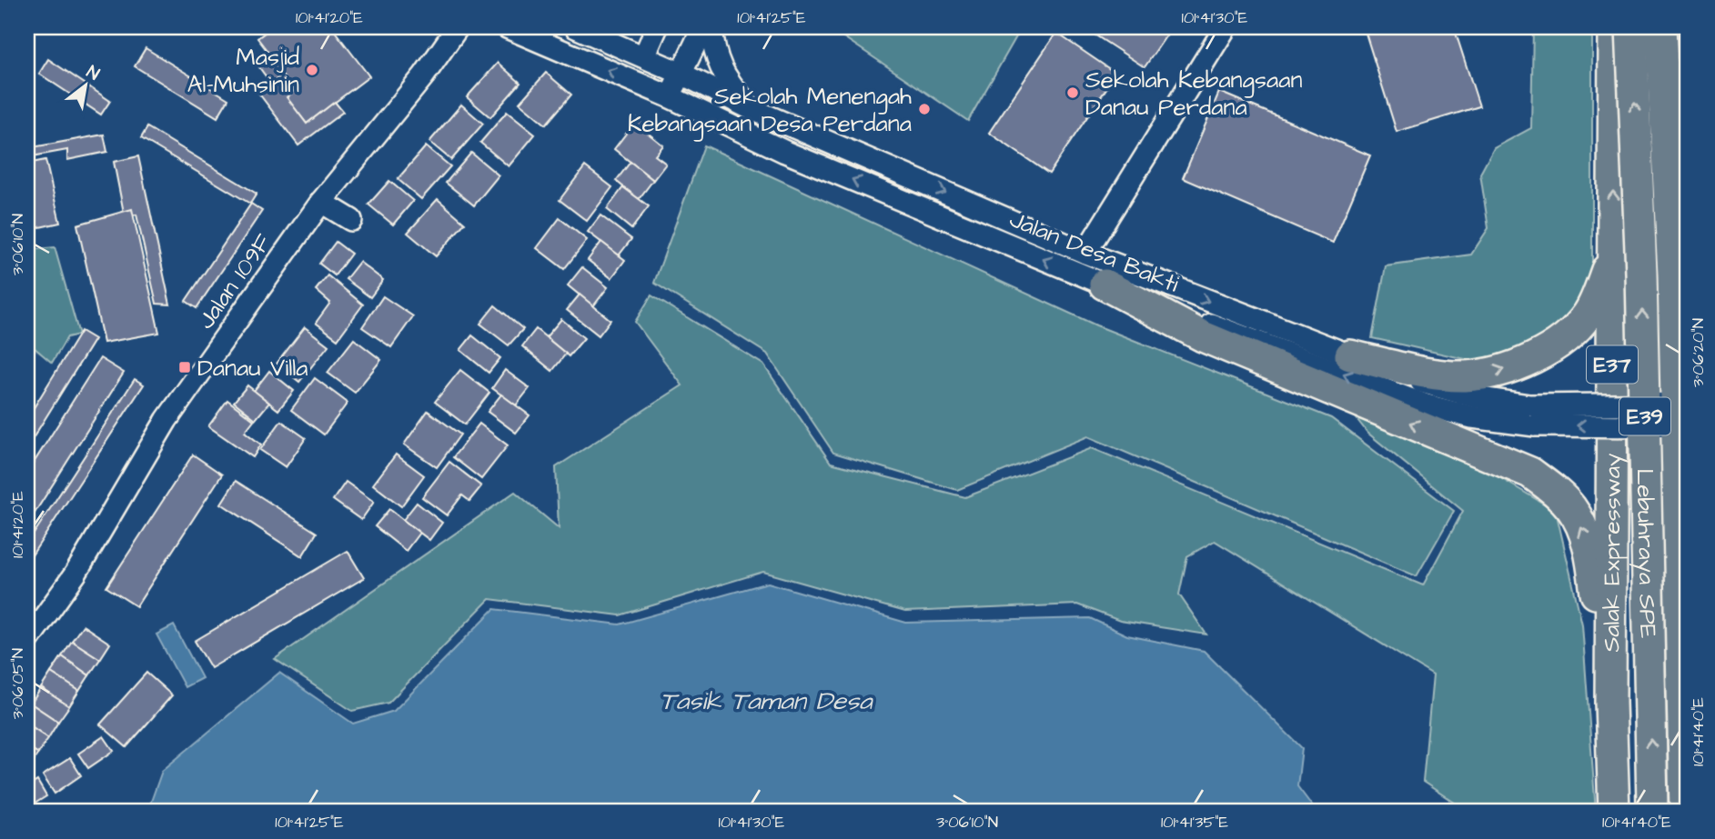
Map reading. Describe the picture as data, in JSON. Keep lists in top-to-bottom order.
{
  "streets": {
    "highway": [
      "E37",
      "E39",
      "Lebuhraya SPE",
      "Salak Expressway"
    ],
    "street": ["Jalan Desa Bakti", "Jalan 109F"]
  },
  "water": ["Tasik Taman Desa"],
  "places": {
    "other": ["Masjid Al-Muhsinin", "Sekolah Kebangsaan Danau Perdana", "Sekolah Menengah Kebangsaan Desa Perdana"],
    "transit": ["Danau Villa"]
  },
  "north": "top right",
  "coordinates": [
    "101°41'20\"E",
    "101°41'25\"E",
    "101°41'30\"E",
    "3°06'10\"N",
    "3°06'20\"N",
    "3°06'05\"N",
    "101°41'40\"E",
    "101°41'35\"E"
  ]
}
